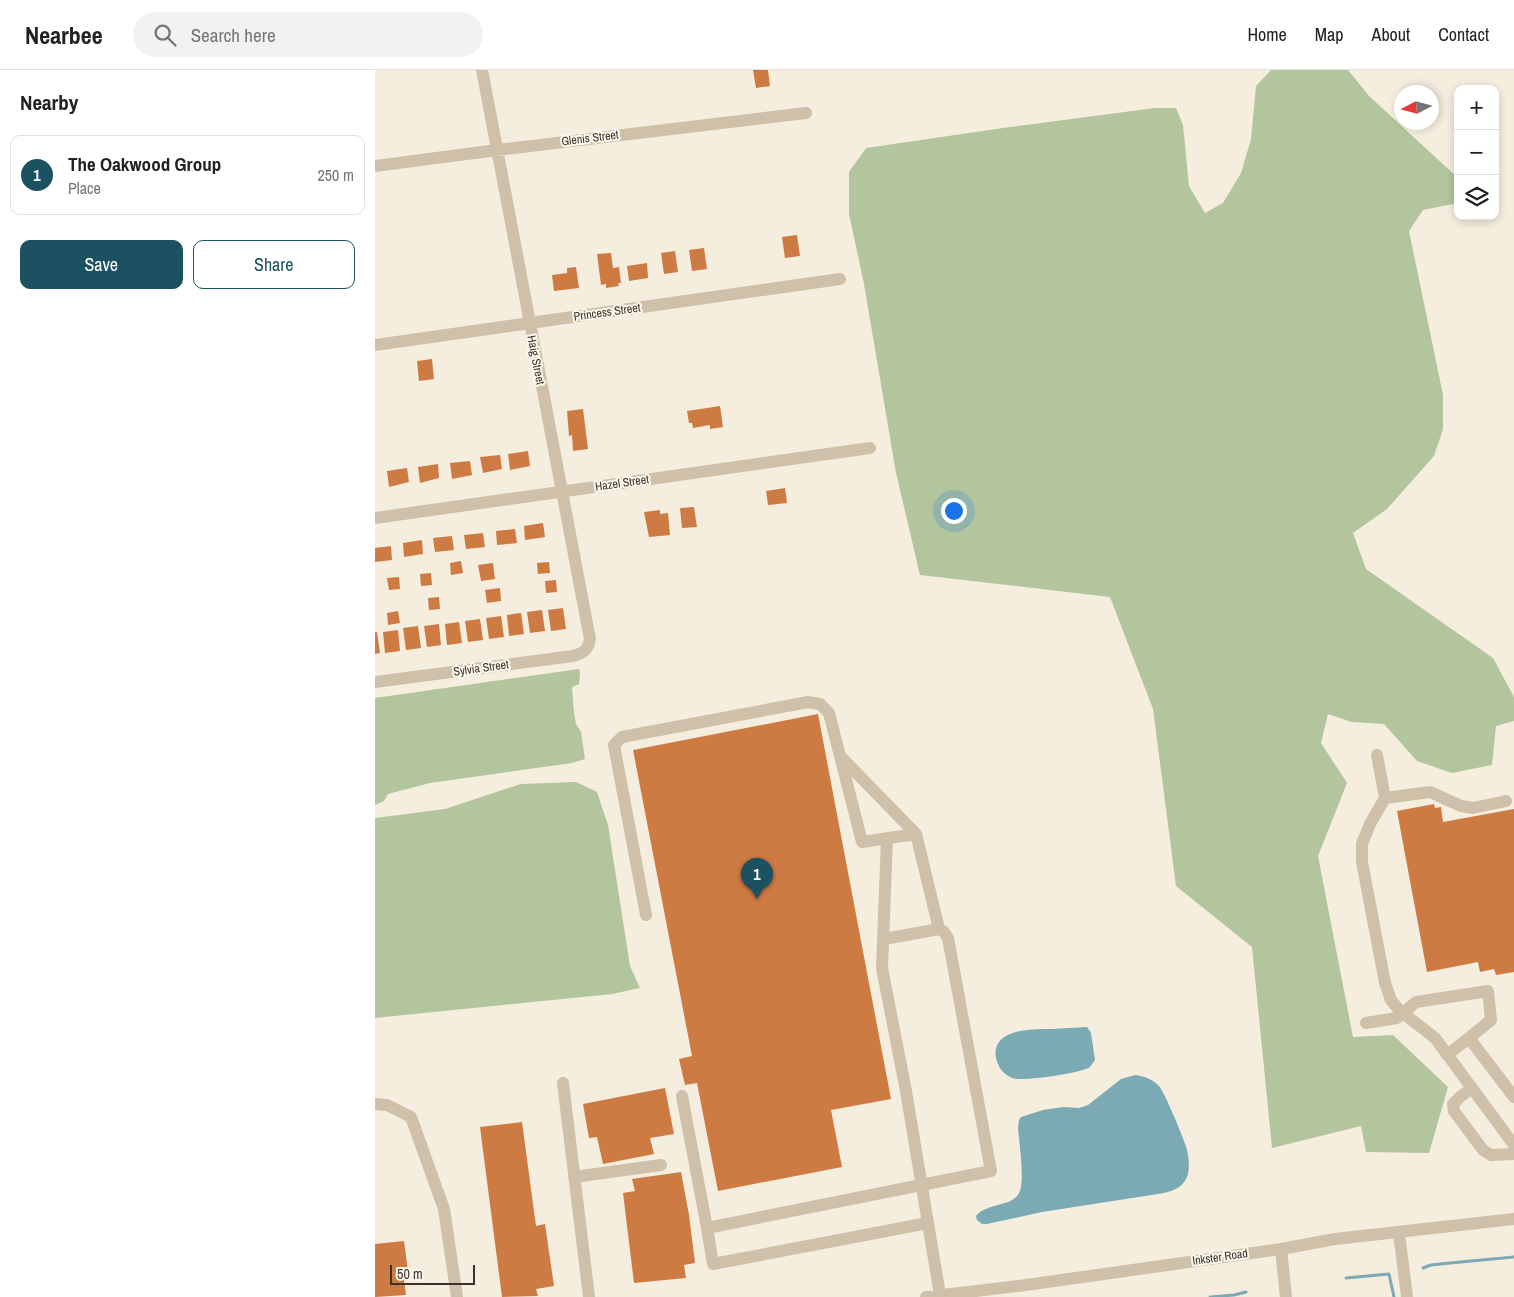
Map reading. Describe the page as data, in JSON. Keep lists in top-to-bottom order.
{
  "streets": {
    "street": [
      "Glenis Street",
      "Princess Street",
      "Haig Street",
      "Hazel Street",
      "Sylvia Street",
      "Inkster Road"
    ]
  },
  "crossings": [
    ["Glenis Street", "Haig Street"],
    ["Princess Street", "Haig Street"],
    ["Haig Street", "Hazel Street"],
    ["Haig Street", "Sylvia Street"]
  ],
  "scale_bar": "50 m",
  "north": "left",
  "page": {
    "header": "Nearbee",
    "search": "Search here",
    "nav": [
      "Home",
      "Map",
      "About",
      "Contact"
    ],
    "heading": "Nearby",
    "map_buttons": ["+", "−"],
    "list": [
      {
        "mark": "1",
        "name": "The Oakwood Group",
        "note": "Place",
        "value": "250 m"
      }
    ],
    "buttons": ["Save", "Share"],
    "pins": "1",
    "scale": "50 m"
  }
}
